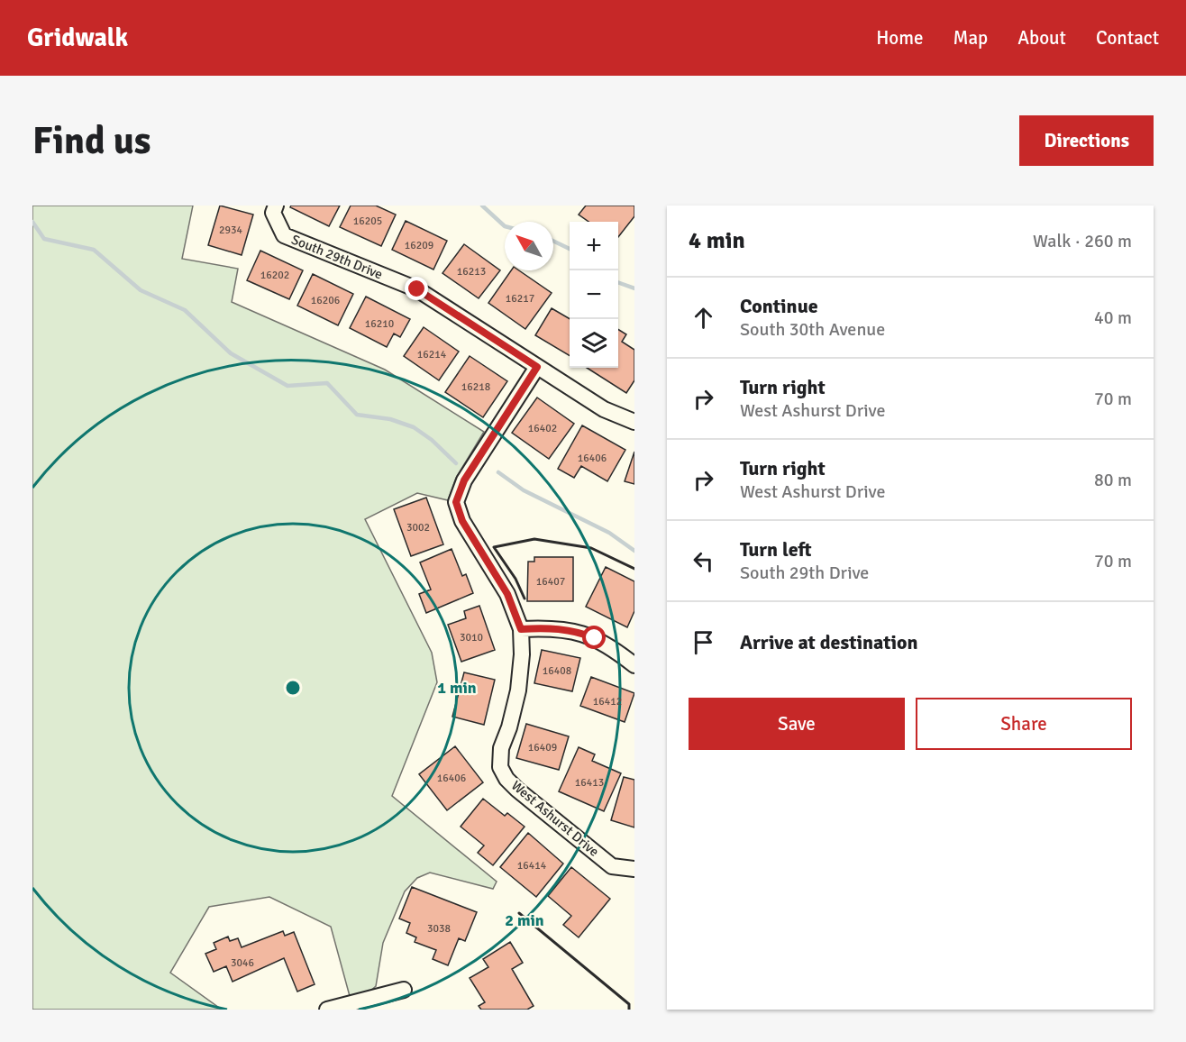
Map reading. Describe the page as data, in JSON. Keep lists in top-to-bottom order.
{
  "streets": {
    "street": ["South 29th Drive", "West Ashurst Drive"]
  },
  "crossings": [
    ["South 29th Drive", "West Ashurst Drive"]
  ],
  "house_numbers": [
    "16205",
    "2934",
    "16209",
    "16213",
    "16202",
    "16217",
    "16206",
    "16210",
    "16214",
    "16218",
    "16402",
    "16406",
    "3002",
    "16407",
    "3010",
    "16408",
    "16412",
    "16409",
    "16406",
    "16413",
    "16414",
    "3038",
    "3046"
  ],
  "north": "top left",
  "page": {
    "header": "Gridwalk",
    "nav": [
      "Home",
      "Map",
      "About",
      "Contact"
    ],
    "buttons": [
      "Directions",
      ["Save", "Share"]
    ],
    "title": "Find us",
    "heading": ["4 min", "Walk · 260 m"],
    "map_buttons": ["+", "−"],
    "list": [
      ["Continue", "South 30th Avenue", "40 m"],
      ["Turn right", "West Ashurst Drive", "70 m"],
      ["Turn right", "West Ashurst Drive", "80 m"],
      ["Turn left", "South 29th Drive", "70 m"],
      "Arrive at destination"
    ]
  },
  "rings": ["1 min", "2 min"]
}
